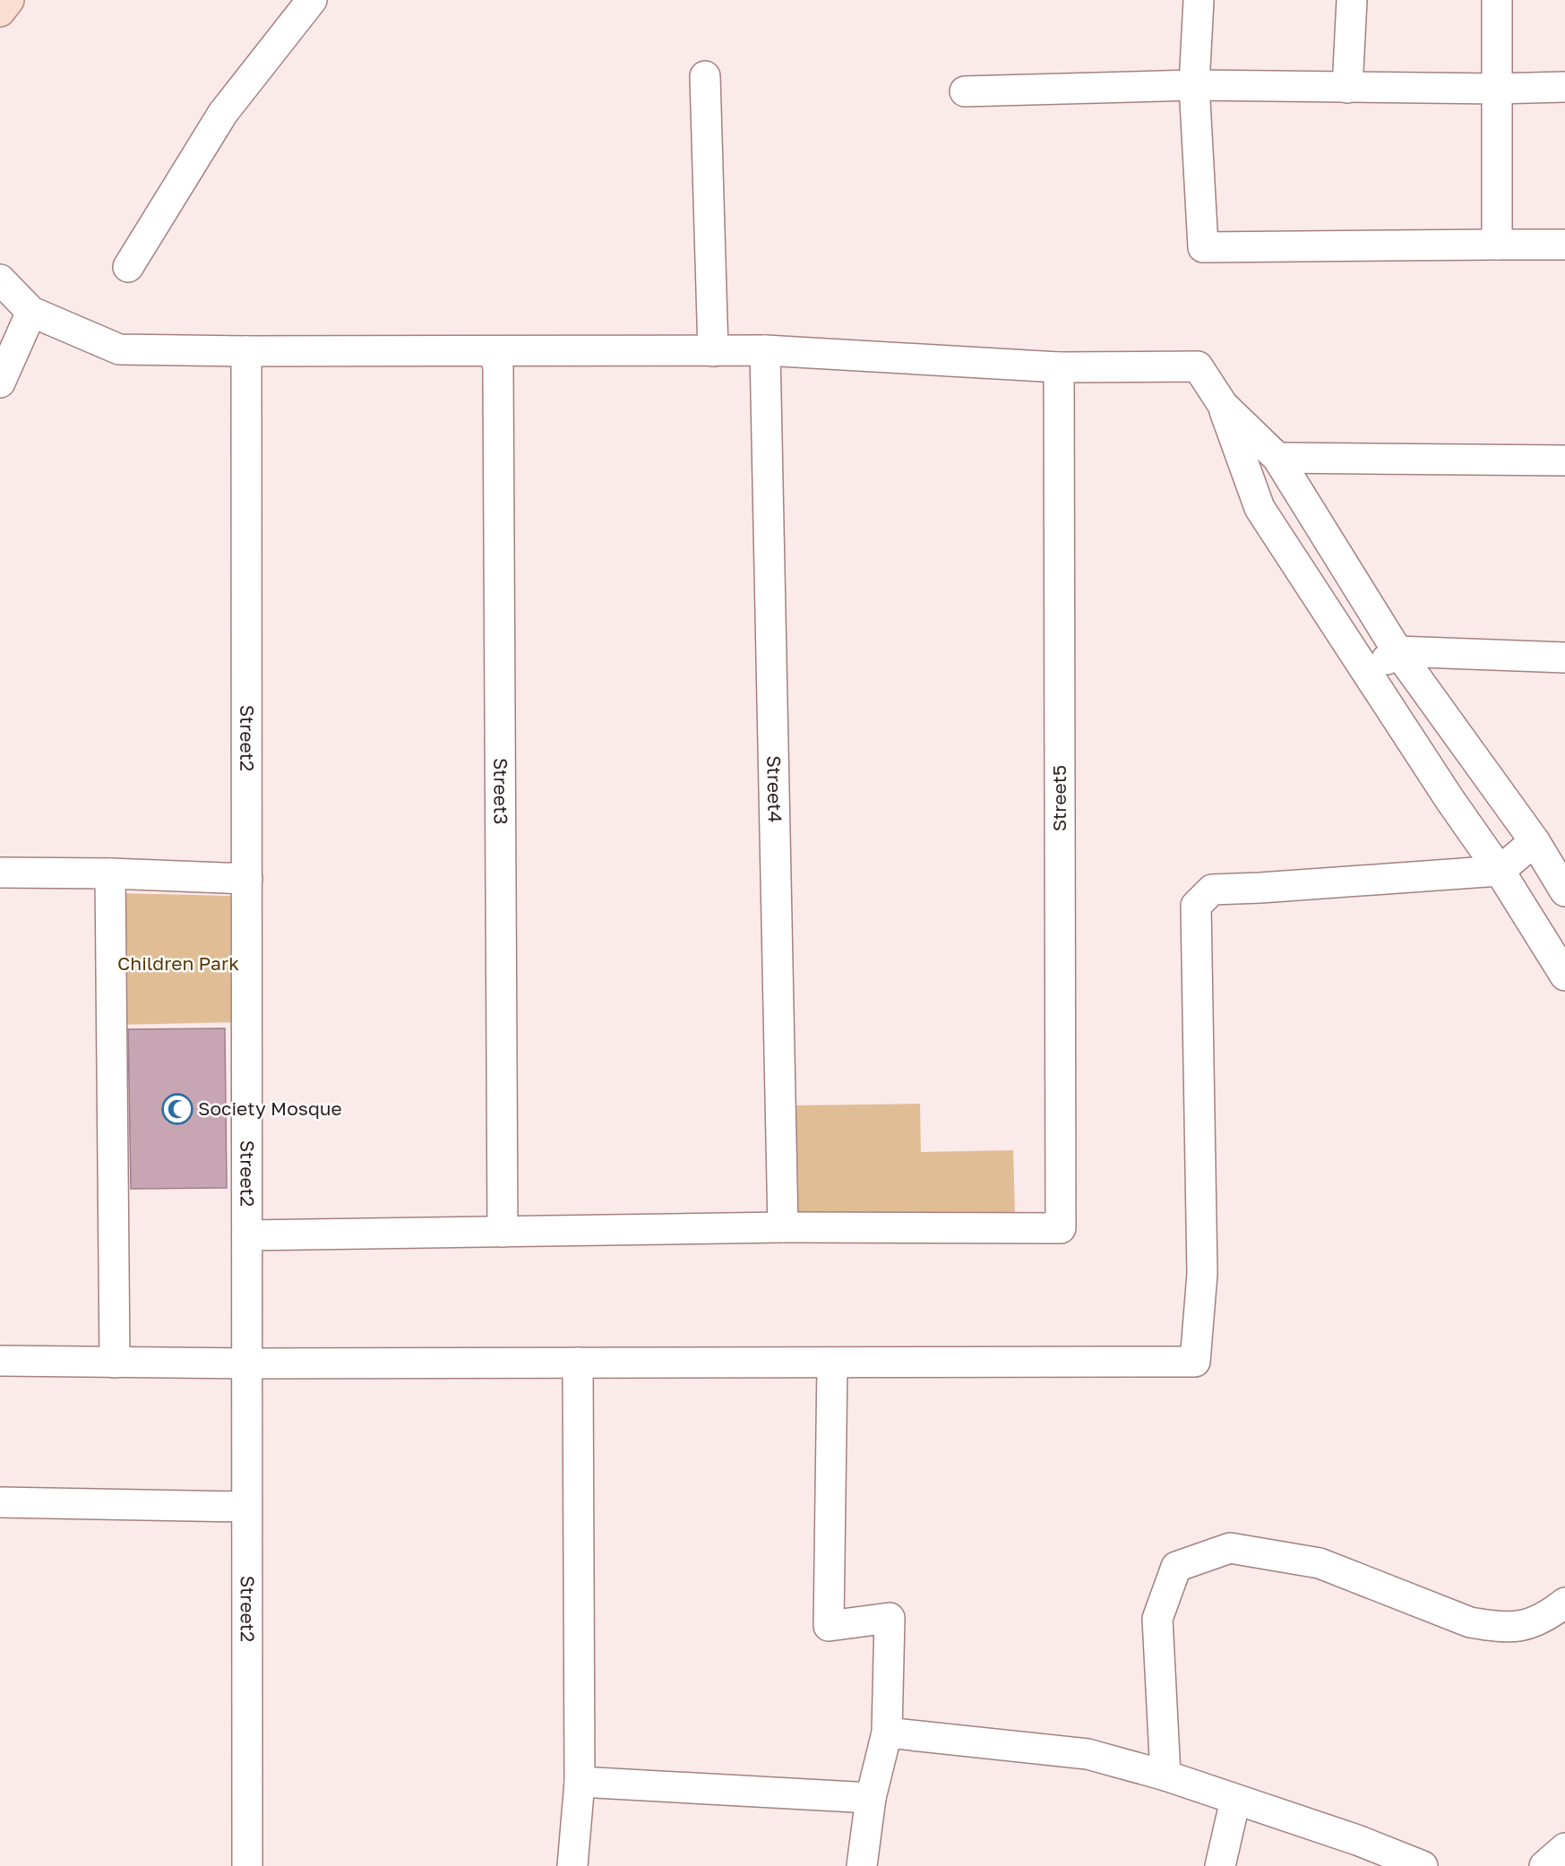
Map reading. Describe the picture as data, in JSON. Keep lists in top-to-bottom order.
{
  "streets": {
    "street": [
      "Street2",
      "Street4",
      "Street3",
      "Street5"
    ]
  },
  "crossings": [
    ["Street4", "Street5"]
  ],
  "parks": ["Children Park"],
  "places": {
    "mosque": ["Society Mosque"]
  }
}
